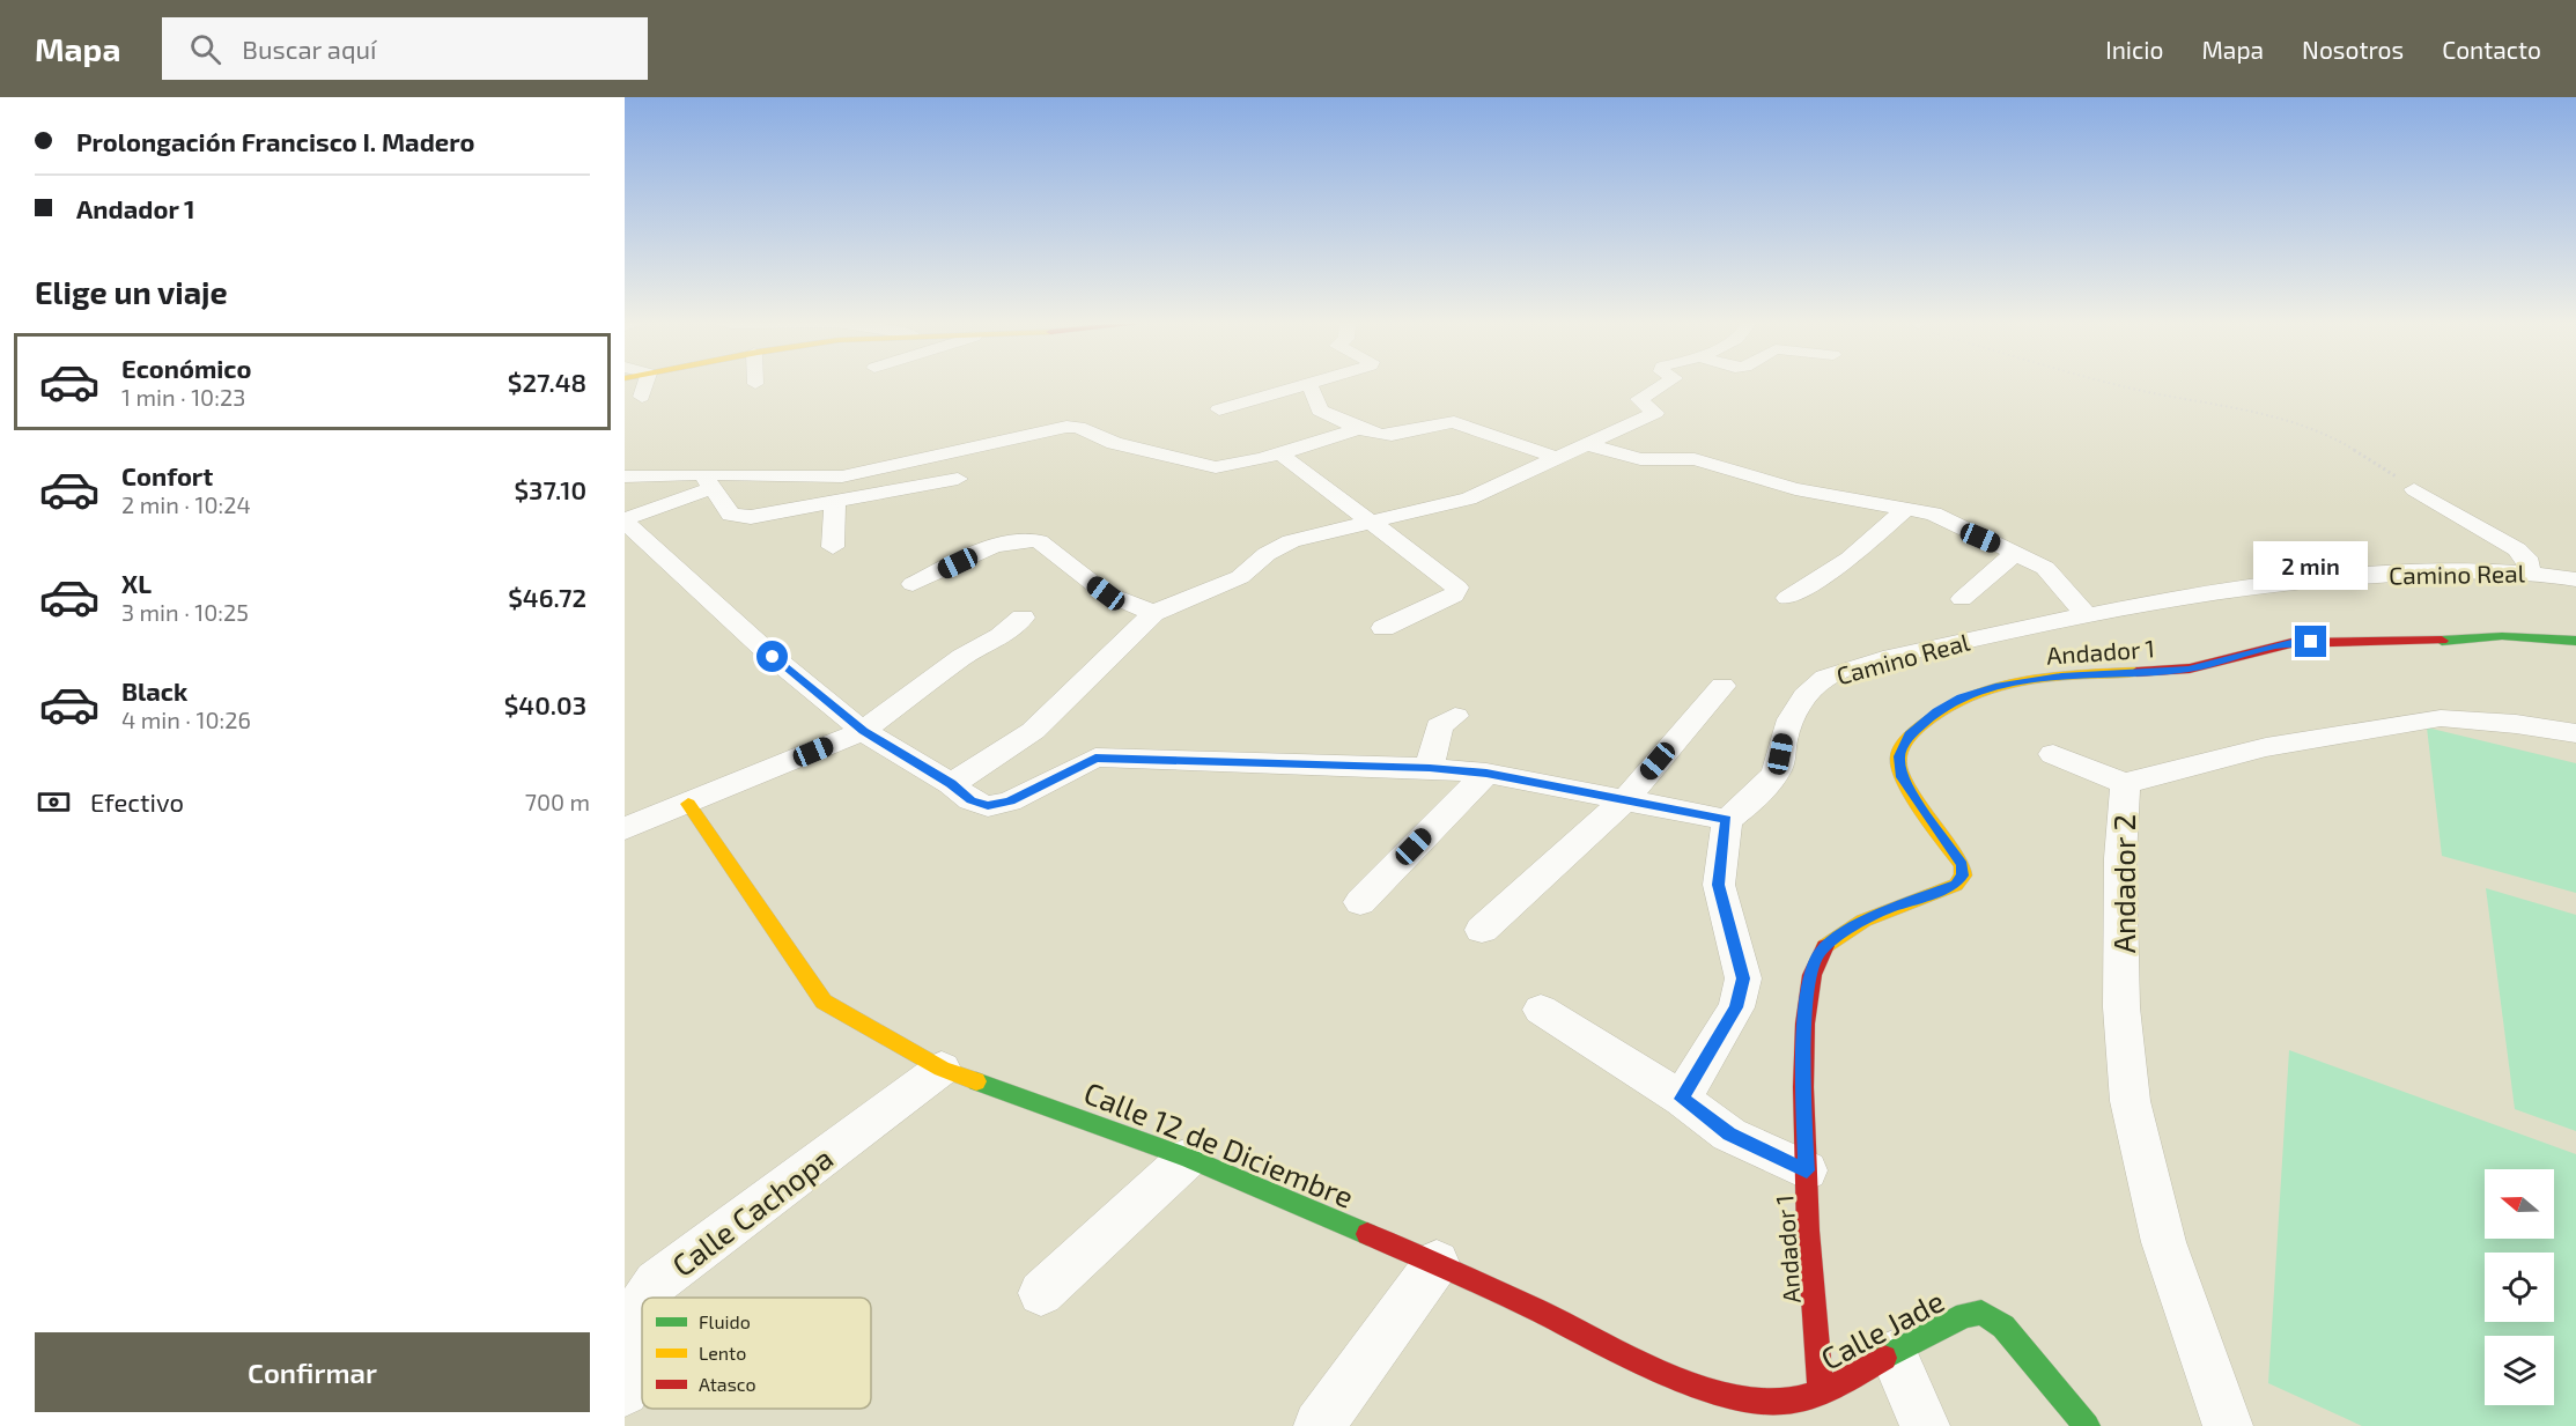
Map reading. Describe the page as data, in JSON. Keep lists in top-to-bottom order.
{
  "streets": {
    "street": [
      "Camino Real",
      "Andador 1",
      "Andador 2",
      "Calle 12 de Diciembre",
      "Calle Cachopa",
      "Calle Jade"
    ]
  },
  "crossings": [
    ["Andador 1", "Calle 12 de Diciembre"],
    ["Andador 1", "Calle Jade"],
    ["Calle 12 de Diciembre", "Calle Cachopa"],
    ["Calle 12 de Diciembre", "Calle Jade"]
  ],
  "legend": ["Fluido", "Lento", "Atasco"],
  "north": "left",
  "page": {
    "header": "Mapa",
    "search": "Buscar aquí",
    "nav": [
      "Inicio",
      "Mapa",
      "Nosotros",
      "Contacto"
    ],
    "banner": ["Prolongación Francisco I. Madero", "Andador 1"],
    "heading": "Elige un viaje",
    "list": [
      {
        "name": "Económico",
        "note": "1 min · 10:23",
        "value": "$27.48"
      },
      {
        "name": "Confort",
        "note": "2 min · 10:24",
        "value": "$37.10"
      },
      {
        "name": "XL",
        "note": "3 min · 10:25",
        "value": "$46.72"
      },
      {
        "name": "Black",
        "note": "4 min · 10:26",
        "value": "$40.03"
      }
    ],
    "bubble": "2 min",
    "pay": ["Efectivo", "700 m"],
    "buttons": "Confirmar"
  }
}
